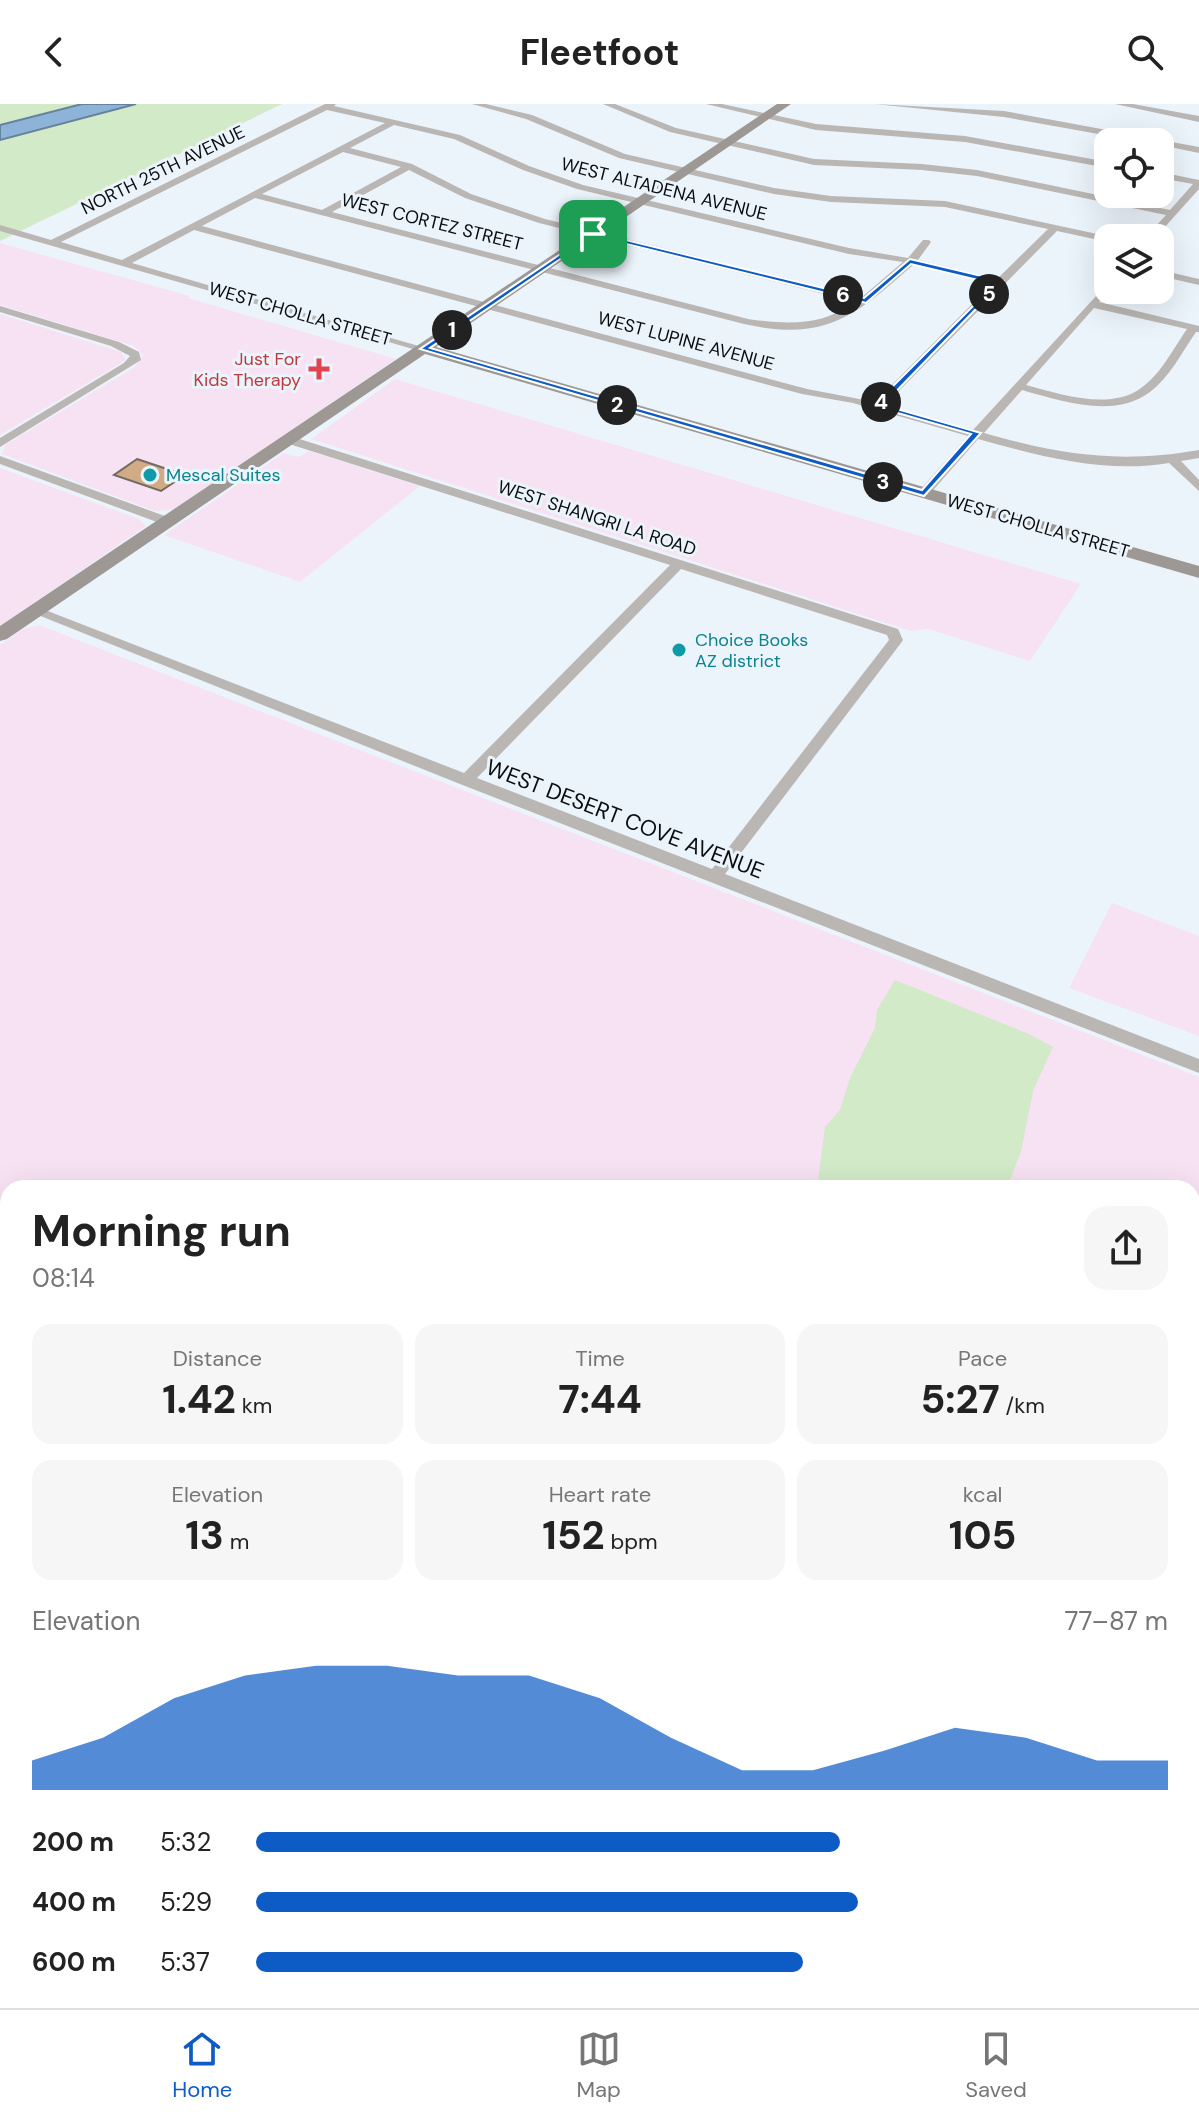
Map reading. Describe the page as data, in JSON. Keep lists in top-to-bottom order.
{
  "streets": {
    "street": [
      "NORTH 25TH AVENUE",
      "WEST ALTADENA AVENUE",
      "WEST CORTEZ STREET",
      "WEST CHOLLA STREET",
      "WEST LUPINE AVENUE",
      "WEST SHANGRI LA ROAD",
      "WEST DESERT COVE AVENUE"
    ]
  },
  "crossings": [
    ["NORTH 25TH AVENUE", "WEST ALTADENA AVENUE"],
    ["NORTH 25TH AVENUE", "WEST CHOLLA STREET"],
    ["WEST ALTADENA AVENUE", "WEST CORTEZ STREET"],
    ["WEST SHANGRI LA ROAD", "WEST DESERT COVE AVENUE"]
  ],
  "places": {
    "health": ["Just For Kids Therapy"],
    "other": ["Mescal Suites", "Choice Books AZ district"]
  },
  "page": {
    "header": "Fleetfoot",
    "pins": [
      "5",
      "6",
      "1",
      "4",
      "2",
      "3"
    ],
    "heading": ["Morning run", "08:14"],
    "stats": [
      ["Distance", "1.42 km"],
      ["Time", "7:44"],
      ["Pace", "5:27 /km"],
      ["Elevation", "13 m"],
      ["Heart rate", "152 bpm"],
      ["kcal", "105"]
    ],
    "chart": ["Elevation", "77–87 m"],
    "list": [
      {
        "name": "200 m",
        "note": "5:32"
      },
      {
        "name": "400 m",
        "note": "5:29"
      },
      {
        "name": "600 m",
        "note": "5:37"
      }
    ],
    "tabs": ["Home", "Map", "Saved"]
  }
}
